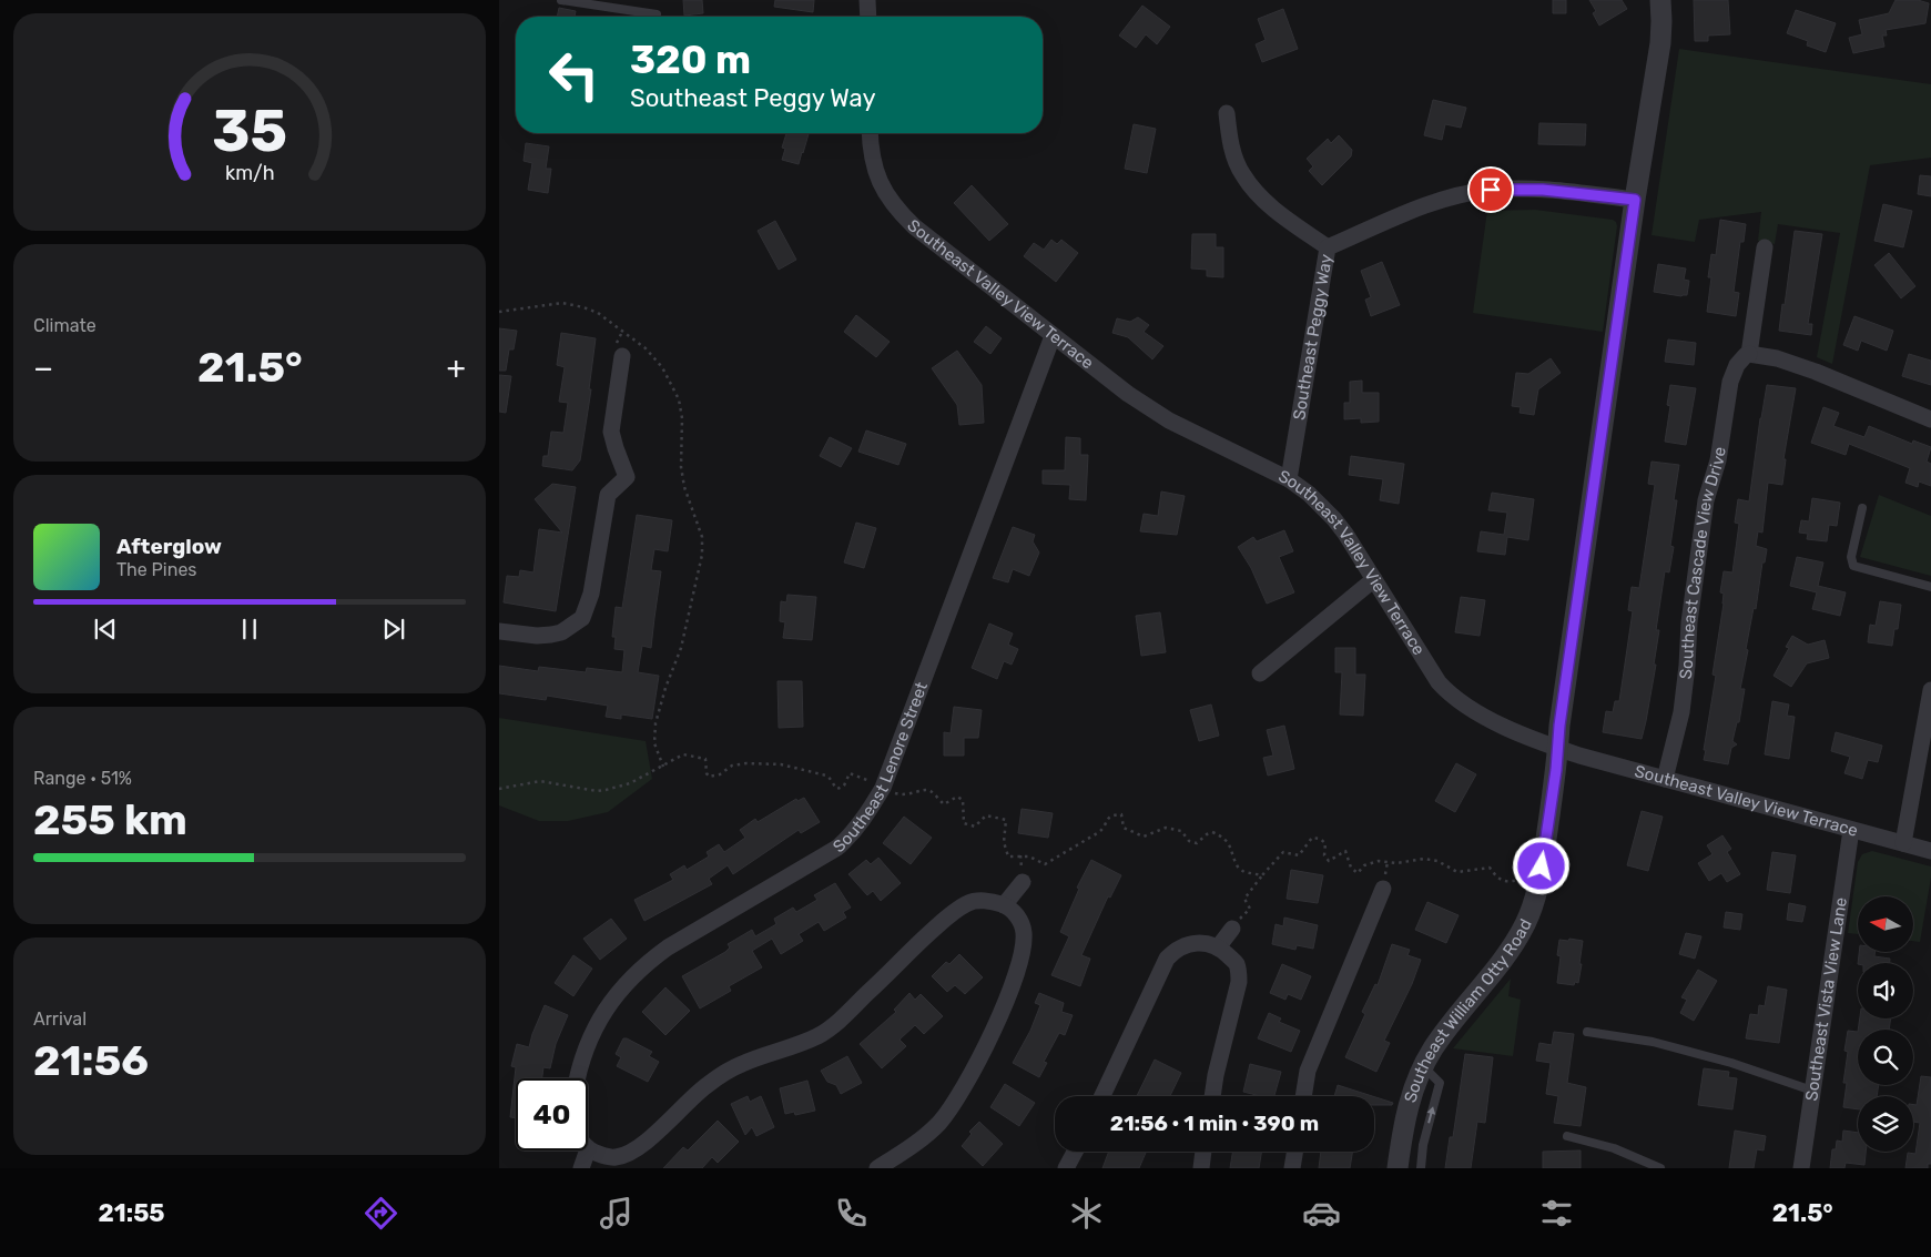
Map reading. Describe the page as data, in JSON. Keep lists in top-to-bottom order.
{
  "streets": {
    "street": [
      "Southeast Valley View Terrace",
      "Southeast Peggy Way",
      "Southeast Cascade View Drive",
      "Southeast Lenore Street",
      "Southeast Vista View Lane",
      "Southeast William Otty Road"
    ]
  },
  "crossings": [
    ["Southeast Valley View Terrace", "Southeast Peggy Way"],
    ["Southeast Valley View Terrace", "Southeast Cascade View Drive"],
    ["Southeast Valley View Terrace", "Southeast Lenore Street"],
    ["Southeast Valley View Terrace", "Southeast Vista View Lane"],
    ["Southeast Valley View Terrace", "Southeast William Otty Road"],
    ["Southeast Peggy Way", "Southeast William Otty Road"]
  ],
  "north": "left",
  "page": {
    "turn": ["320 m", "Southeast Peggy Way"],
    "tile": [
      "Climate",
      ["Range · 51%", "255 km"],
      ["Arrival", "21:56"]
    ],
    "heat": ["−", "21.5°", "+"],
    "song": ["Afterglow", "The Pines"],
    "limit": "40",
    "trip": "21:56 · 1 min · 390 m",
    "tabs": ["21:55", "21.5°"],
    "gauge": ["35", "km/h"]
  }
}
